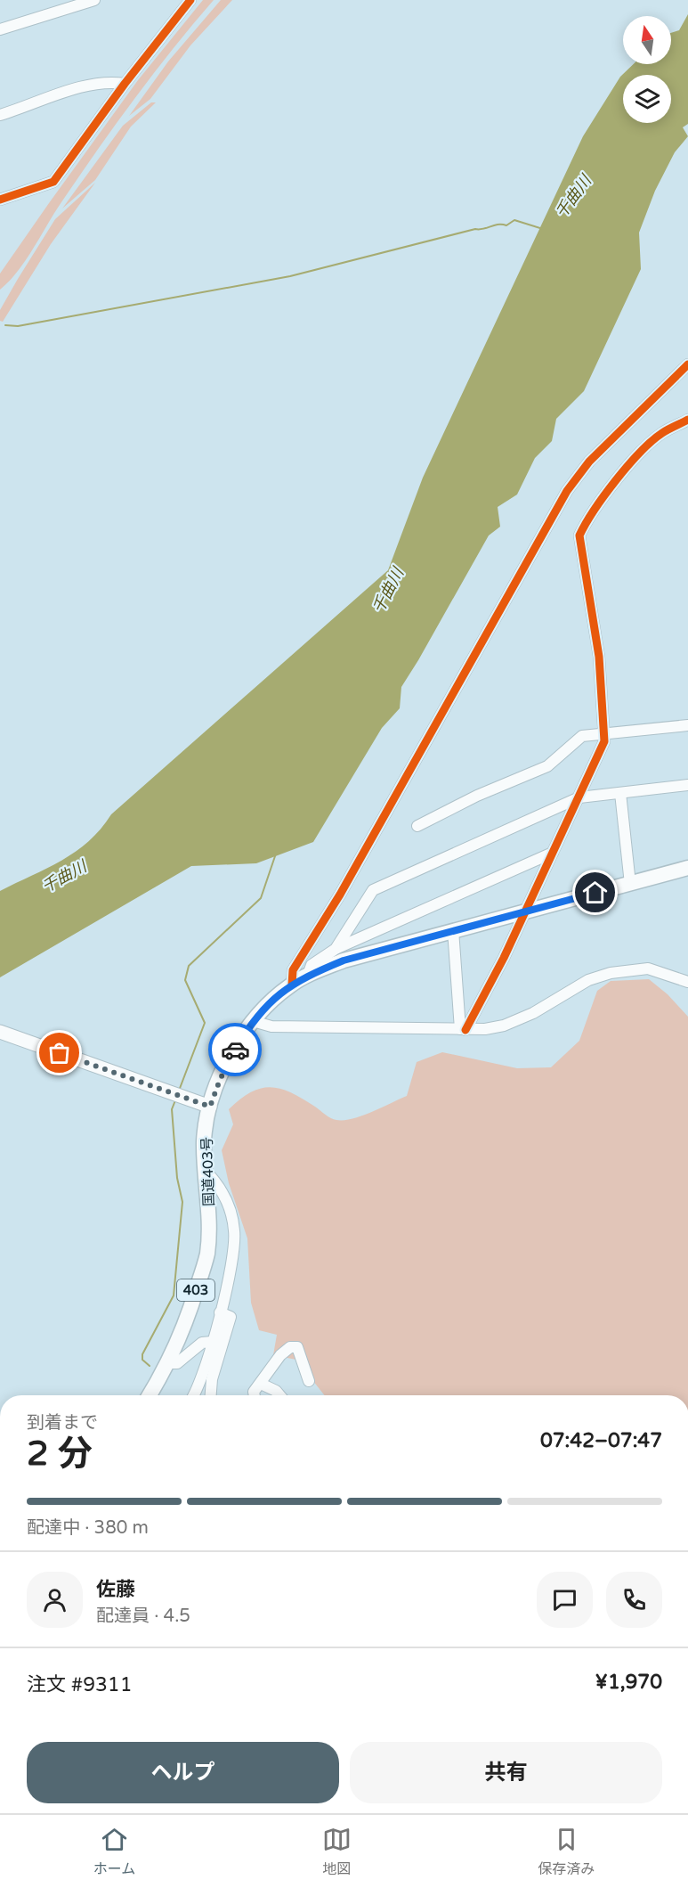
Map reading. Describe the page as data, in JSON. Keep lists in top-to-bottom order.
{
  "streets": {
    "highway": ["国道403号", "403"]
  },
  "water": ["千曲川"],
  "north": "top",
  "page": {
    "heading": ["2 分", "到着まで", "07:42–07:47"],
    "panel": [
      "佐藤",
      "配達員 · 4.5",
      "注文 #9311",
      "¥1,970"
    ],
    "bar": "配達中 · 380 m",
    "buttons": ["ヘルプ", "共有"],
    "tabs": ["ホーム", "地図", "保存済み"]
  }
}
